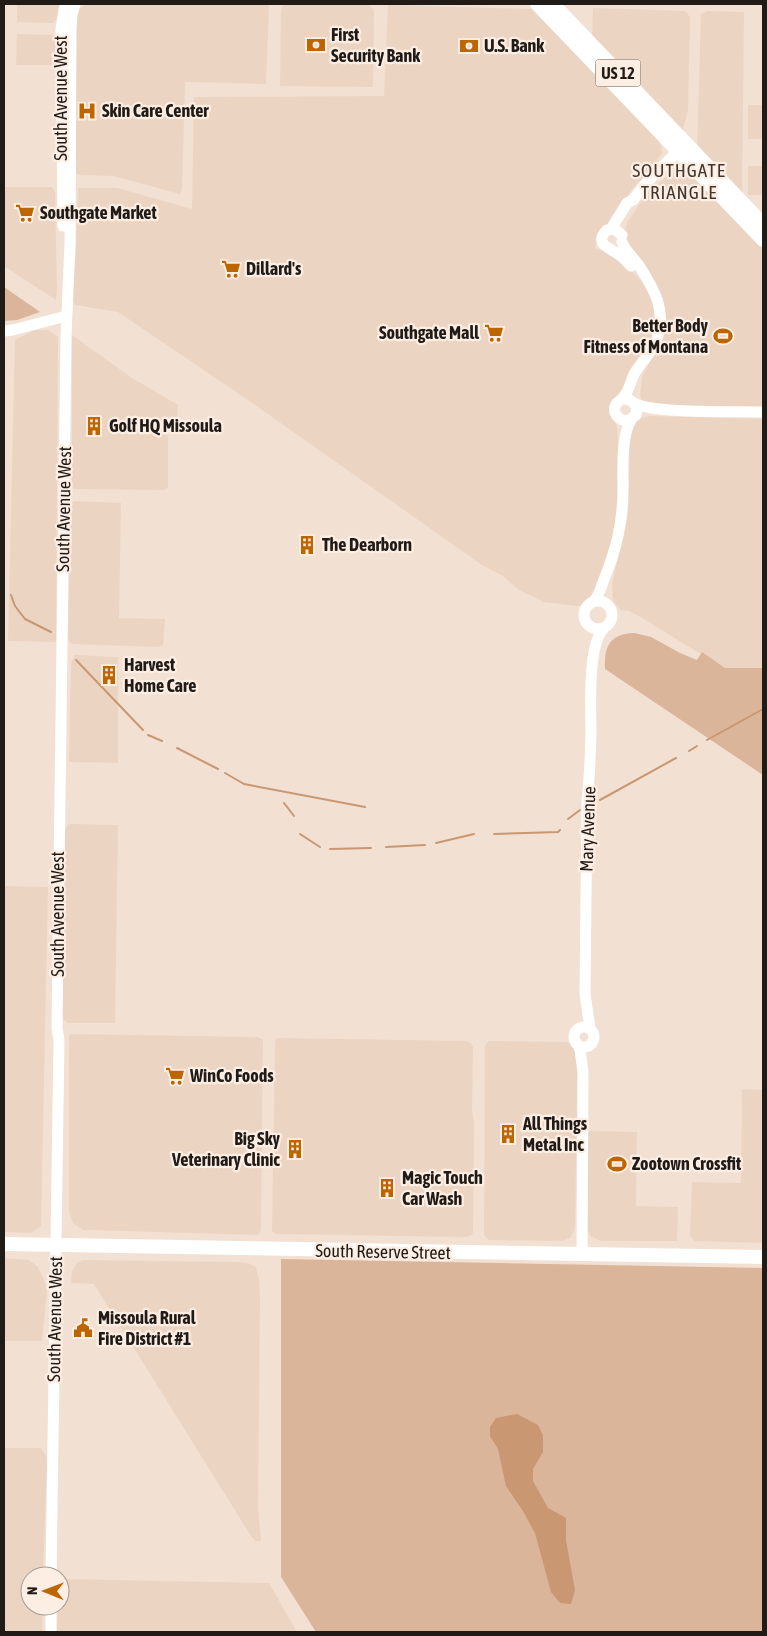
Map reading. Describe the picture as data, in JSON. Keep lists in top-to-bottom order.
{
  "streets": {
    "highway": ["US 12", "South Reserve Street"],
    "street": ["South Avenue West", "Mary Avenue"]
  },
  "crossings": [
    ["South Avenue West", "South Reserve Street"]
  ],
  "districts": ["SOUTHGATE TRIANGLE"],
  "places": {
    "bank": ["First Security Bank", "U.S. Bank"],
    "hospital": ["Skin Care Center"],
    "supermarket": [
      "Southgate Market",
      "Dillard's",
      "Southgate Mall",
      "WinCo Foods"
    ],
    "sports": ["Better Body Fitness of Montana", "Zootown Crossfit"],
    "building": [
      "Golf HQ Missoula",
      "The Dearborn",
      "Harvest Home Care",
      "All Things Metal Inc",
      "Big Sky Veterinary Clinic",
      "Magic Touch Car Wash"
    ],
    "public building": ["Missoula Rural Fire District #1"]
  },
  "north": "left"
}
